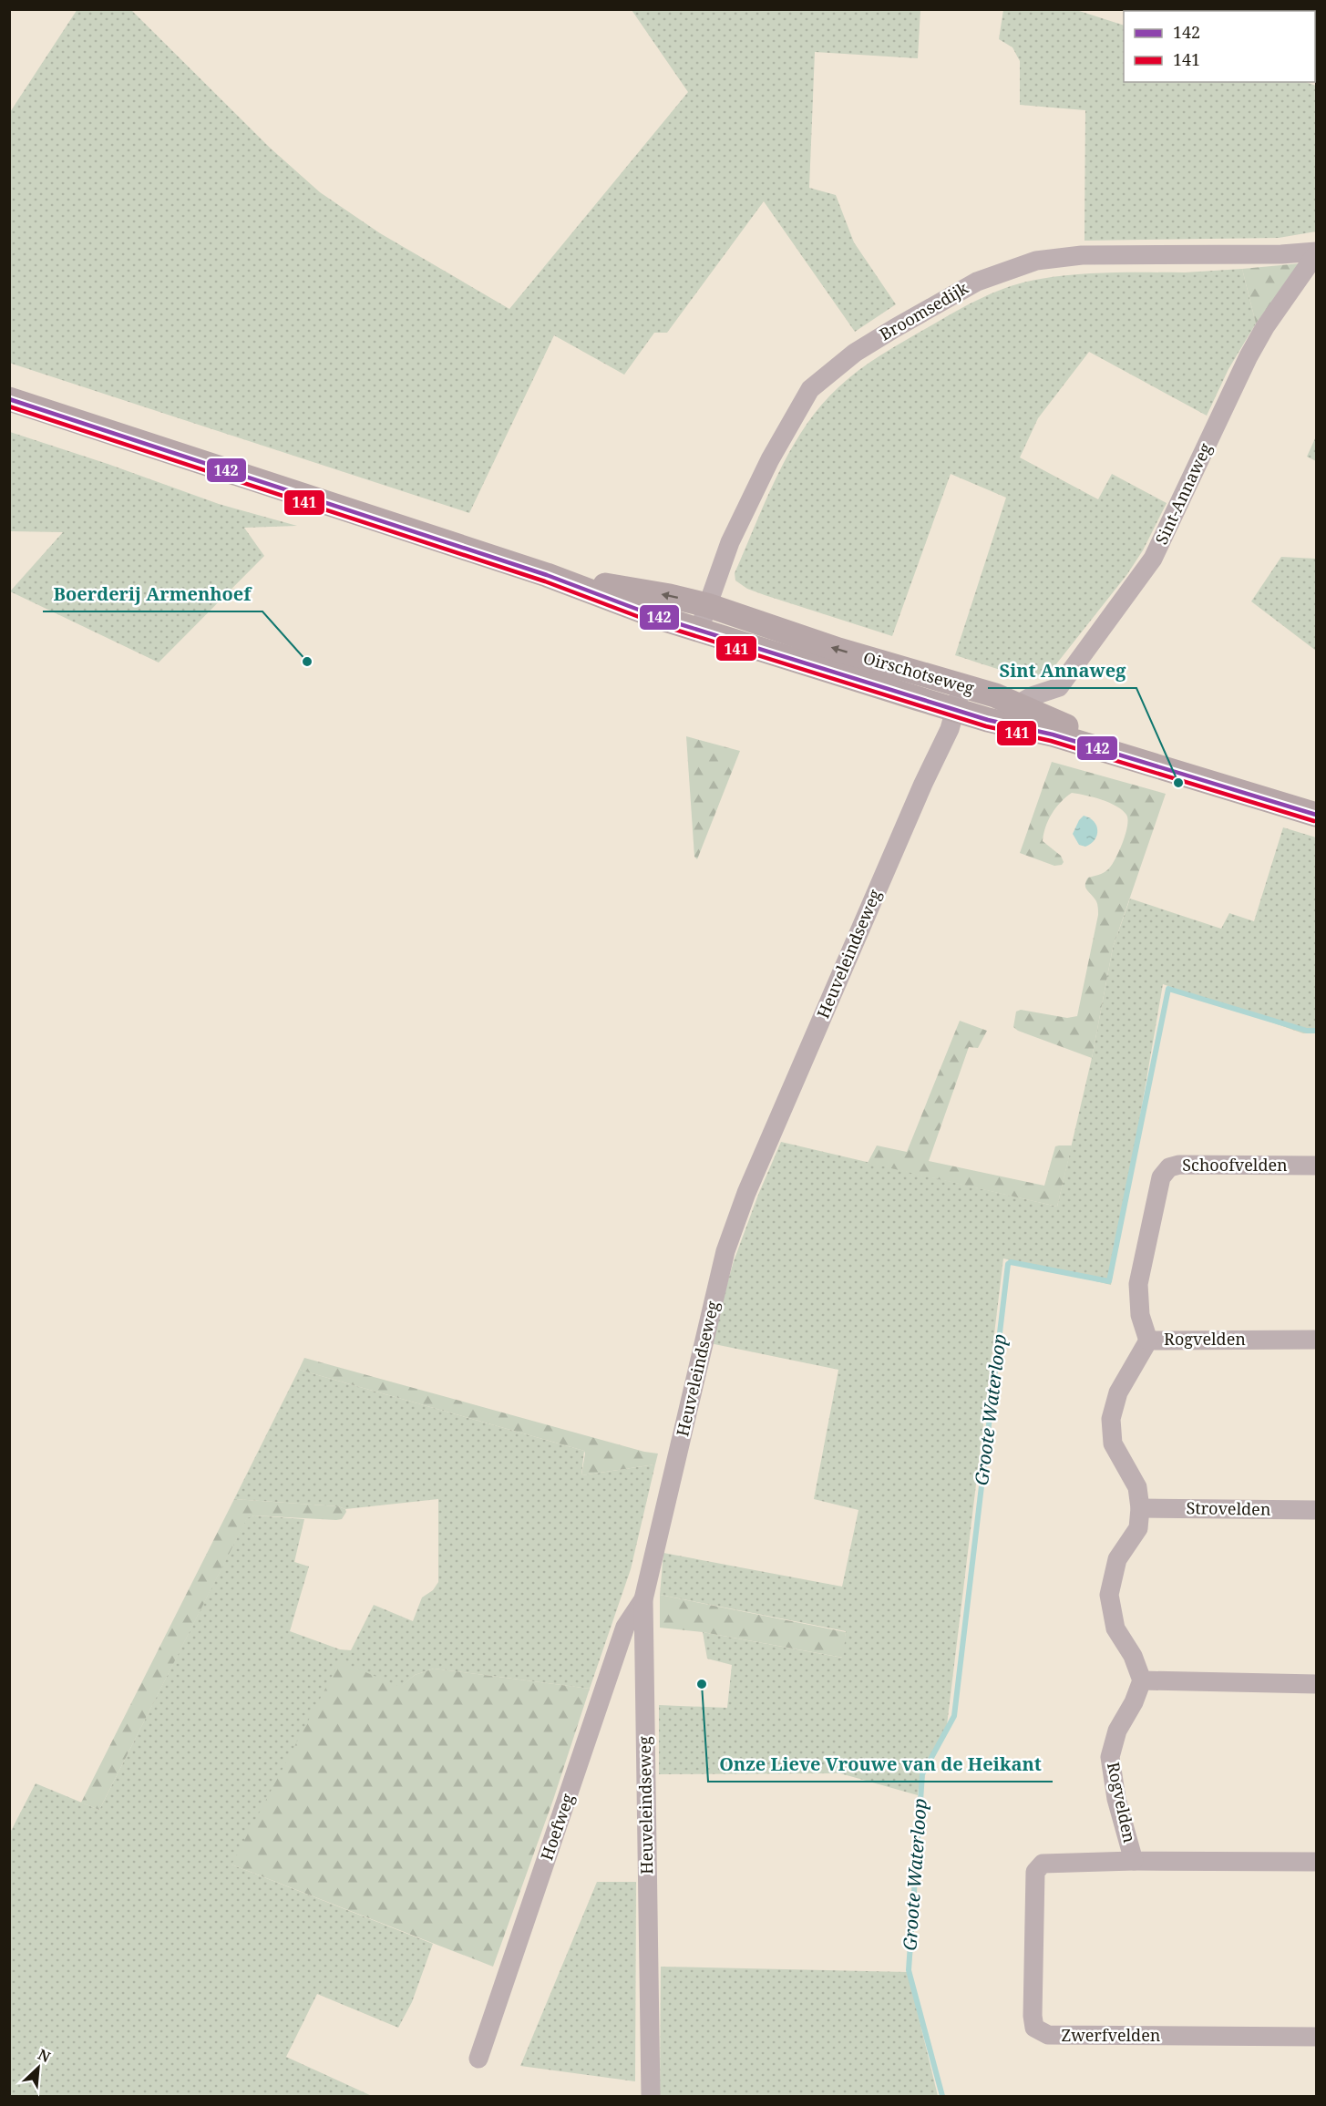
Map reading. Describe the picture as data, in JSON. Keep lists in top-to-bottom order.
{
  "streets": {
    "main road": ["Oirschotseweg"],
    "street": [
      "Broomsedijk",
      "Sint-Annaweg",
      "Heuveleindseweg",
      "Schoofvelden",
      "Rogvelden",
      "Strovelden",
      "Hoefweg",
      "Zwerfvelden"
    ]
  },
  "crossings": [
    ["Broomsedijk", "Sint-Annaweg"],
    ["Broomsedijk", "Oirschotseweg"],
    ["Sint-Annaweg", "Oirschotseweg"],
    ["Oirschotseweg", "Heuveleindseweg"],
    ["Heuveleindseweg", "Hoefweg"],
    ["Schoofvelden", "Rogvelden"],
    ["Rogvelden", "Strovelden"],
    ["Rogvelden", "Zwerfvelden"]
  ],
  "water": ["Groote Waterloop"],
  "places": ["Boerderij Armenhoef", "Sint Annaweg", "Onze Lieve Vrouwe van de Heikant"],
  "lines": ["transit line 142", "transit line 141"],
  "legend": ["142", "141"],
  "north": "top right"
}
